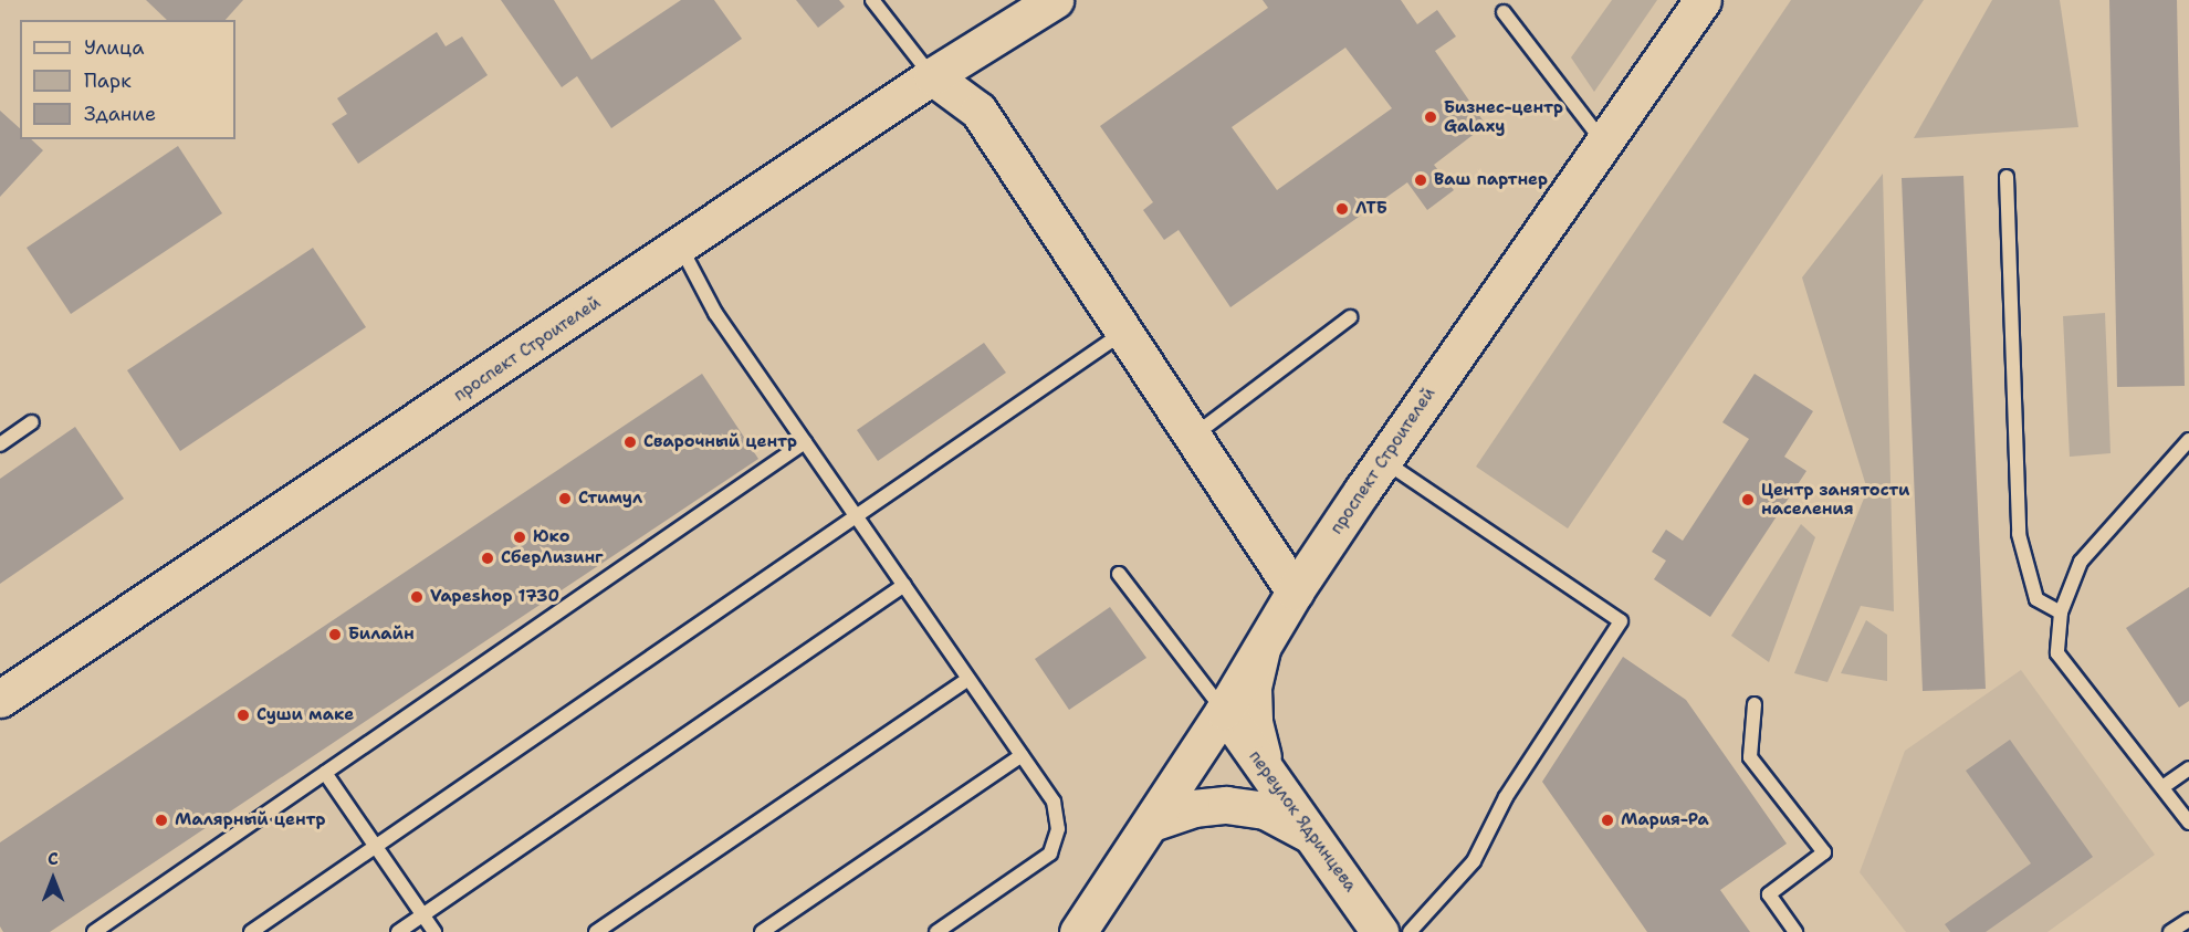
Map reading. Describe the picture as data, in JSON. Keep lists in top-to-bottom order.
{
  "streets": {
    "main road": ["проспект Строителей", "переулок Ядринцева"]
  },
  "crossings": [
    ["проспект Строителей", "переулок Ядринцева"]
  ],
  "places": [
    "Бизнес-центр Galaxy",
    "Ваш партнер",
    "ЛТБ",
    "Сварочный центр",
    "Стимул",
    "Центр занятости населения",
    "Юко",
    "СберЛизинг",
    "Vapeshop 1730",
    "Билайн",
    "Суши маке",
    "Малярный центр",
    "Мария-Ра"
  ],
  "legend": ["Улица", "Парк", "Здание"],
  "north": "top"
}
